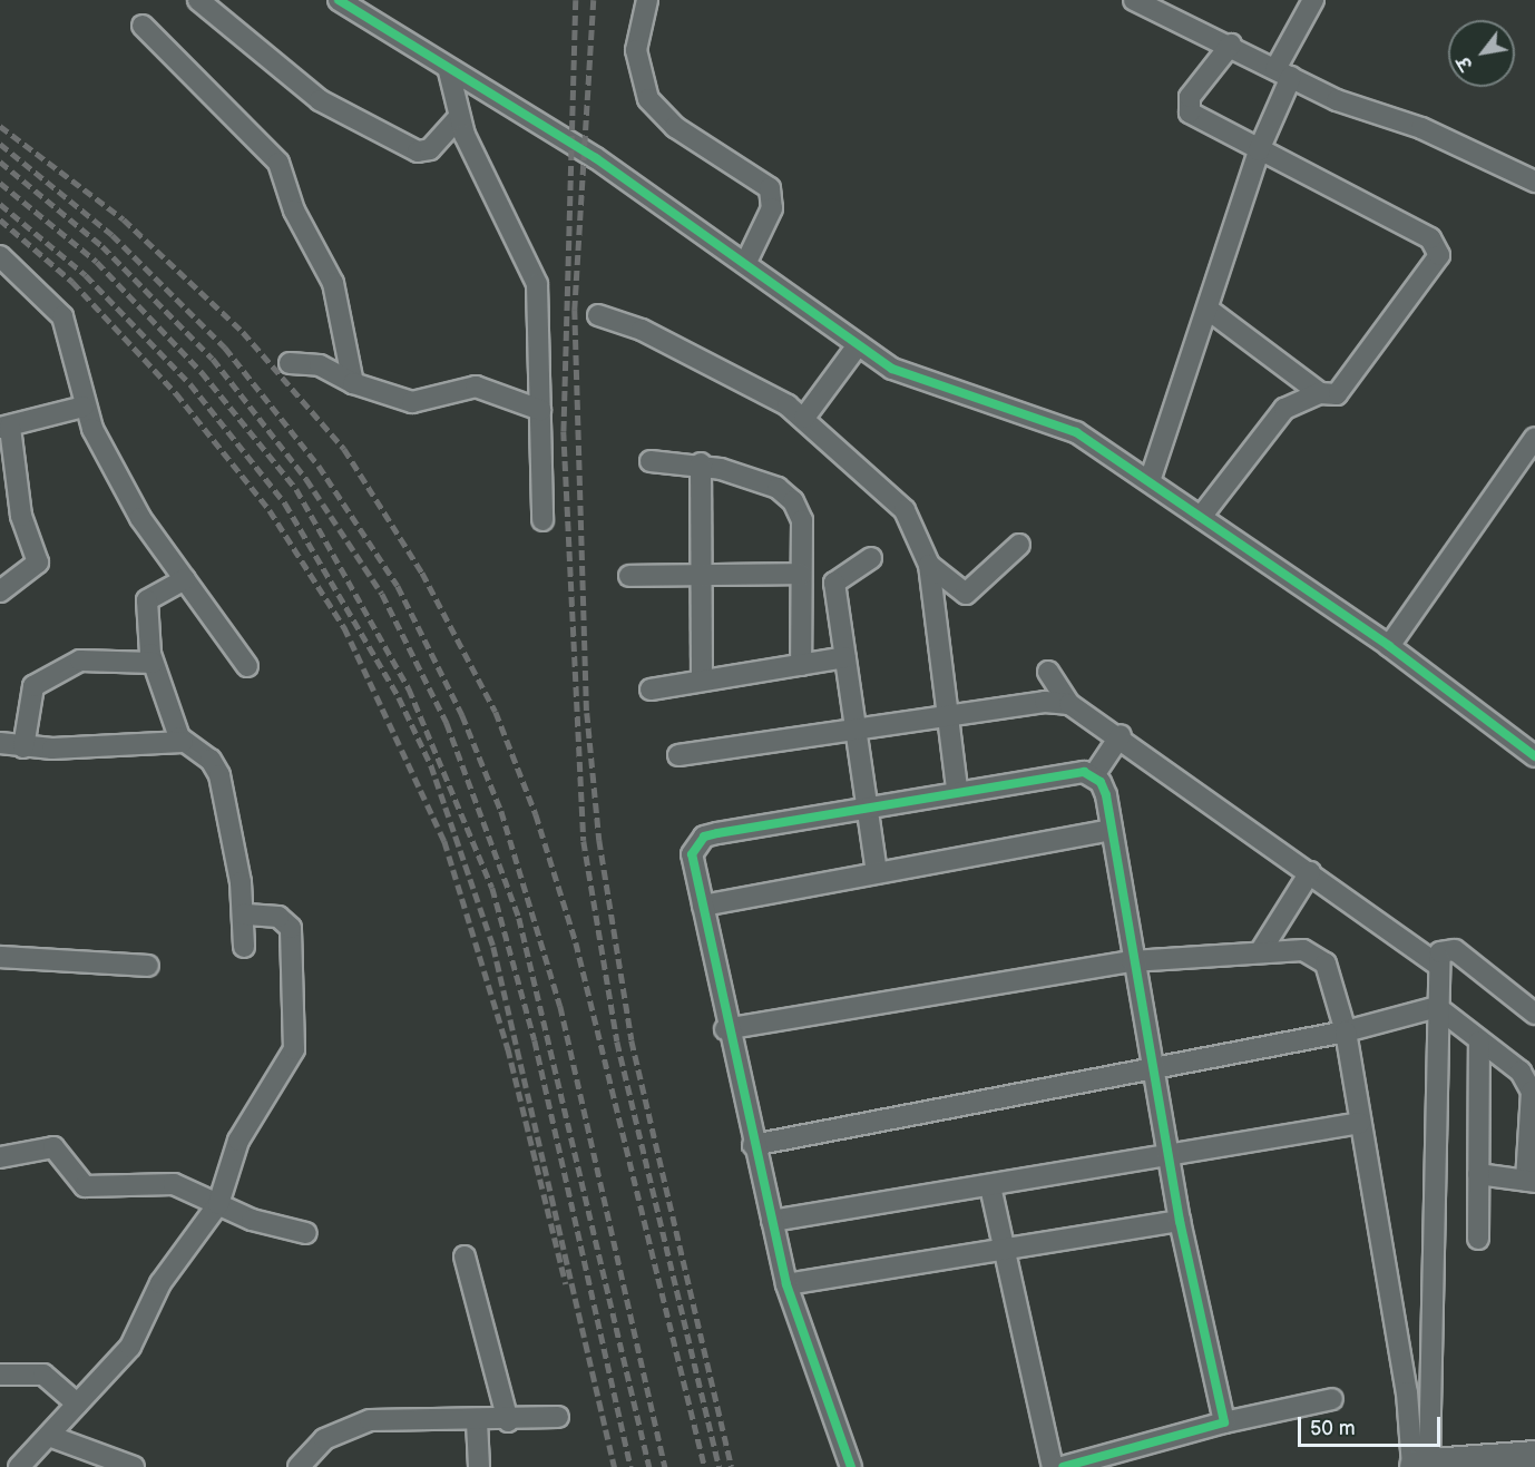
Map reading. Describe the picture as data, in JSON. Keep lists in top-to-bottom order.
{
  "scale_bar": "50 m",
  "north": "bottom left"
}
